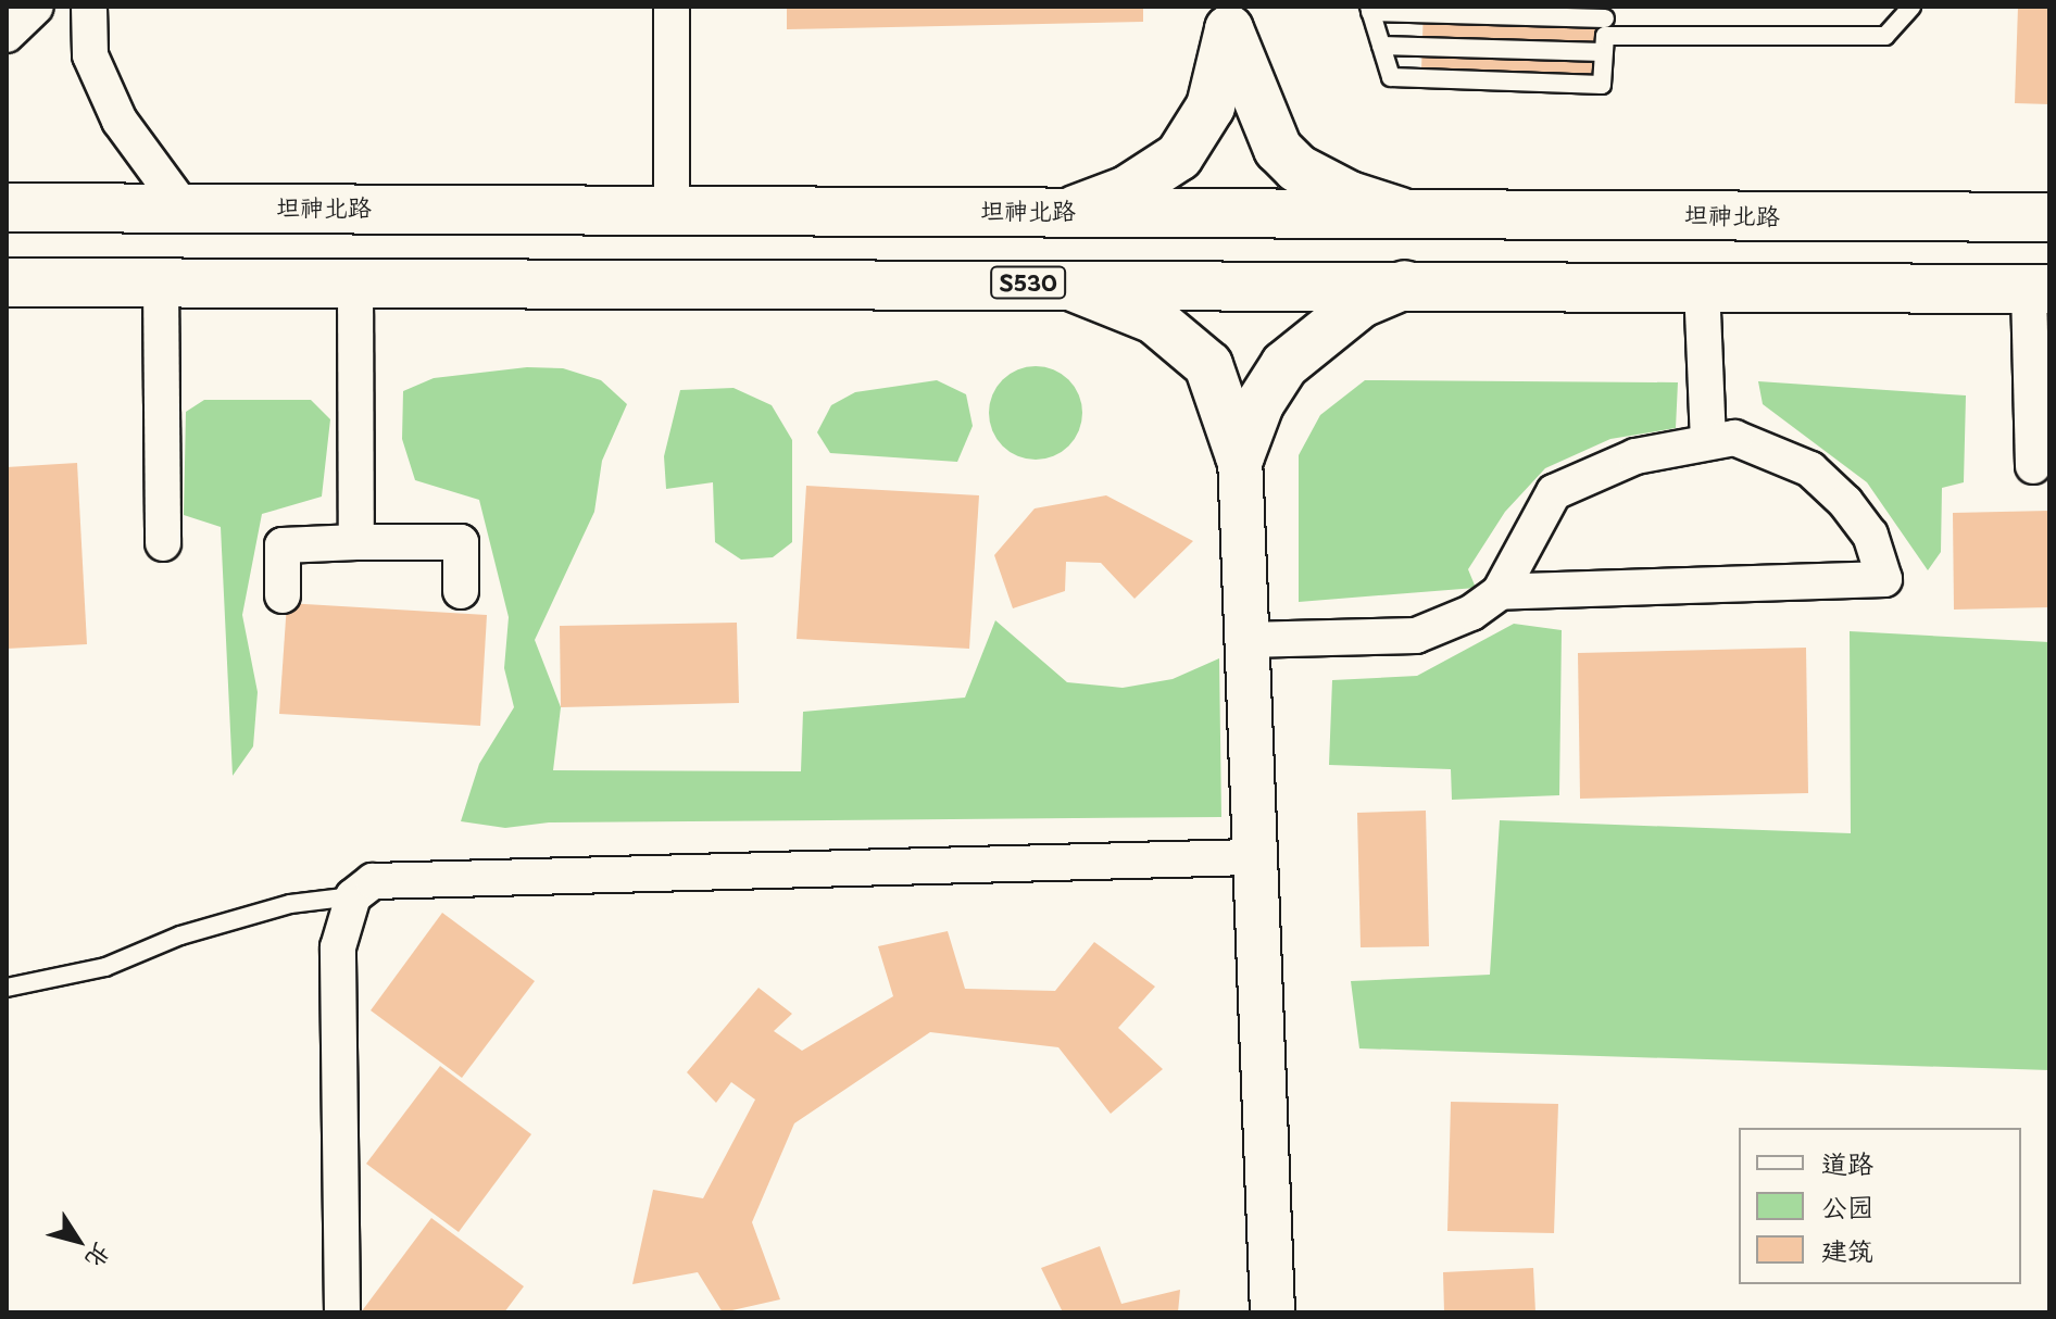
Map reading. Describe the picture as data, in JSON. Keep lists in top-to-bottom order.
{
  "streets": {
    "main road": ["坦神北路", "S530"]
  },
  "legend": ["道路", "公园", "建筑"],
  "north": "bottom right"
}
